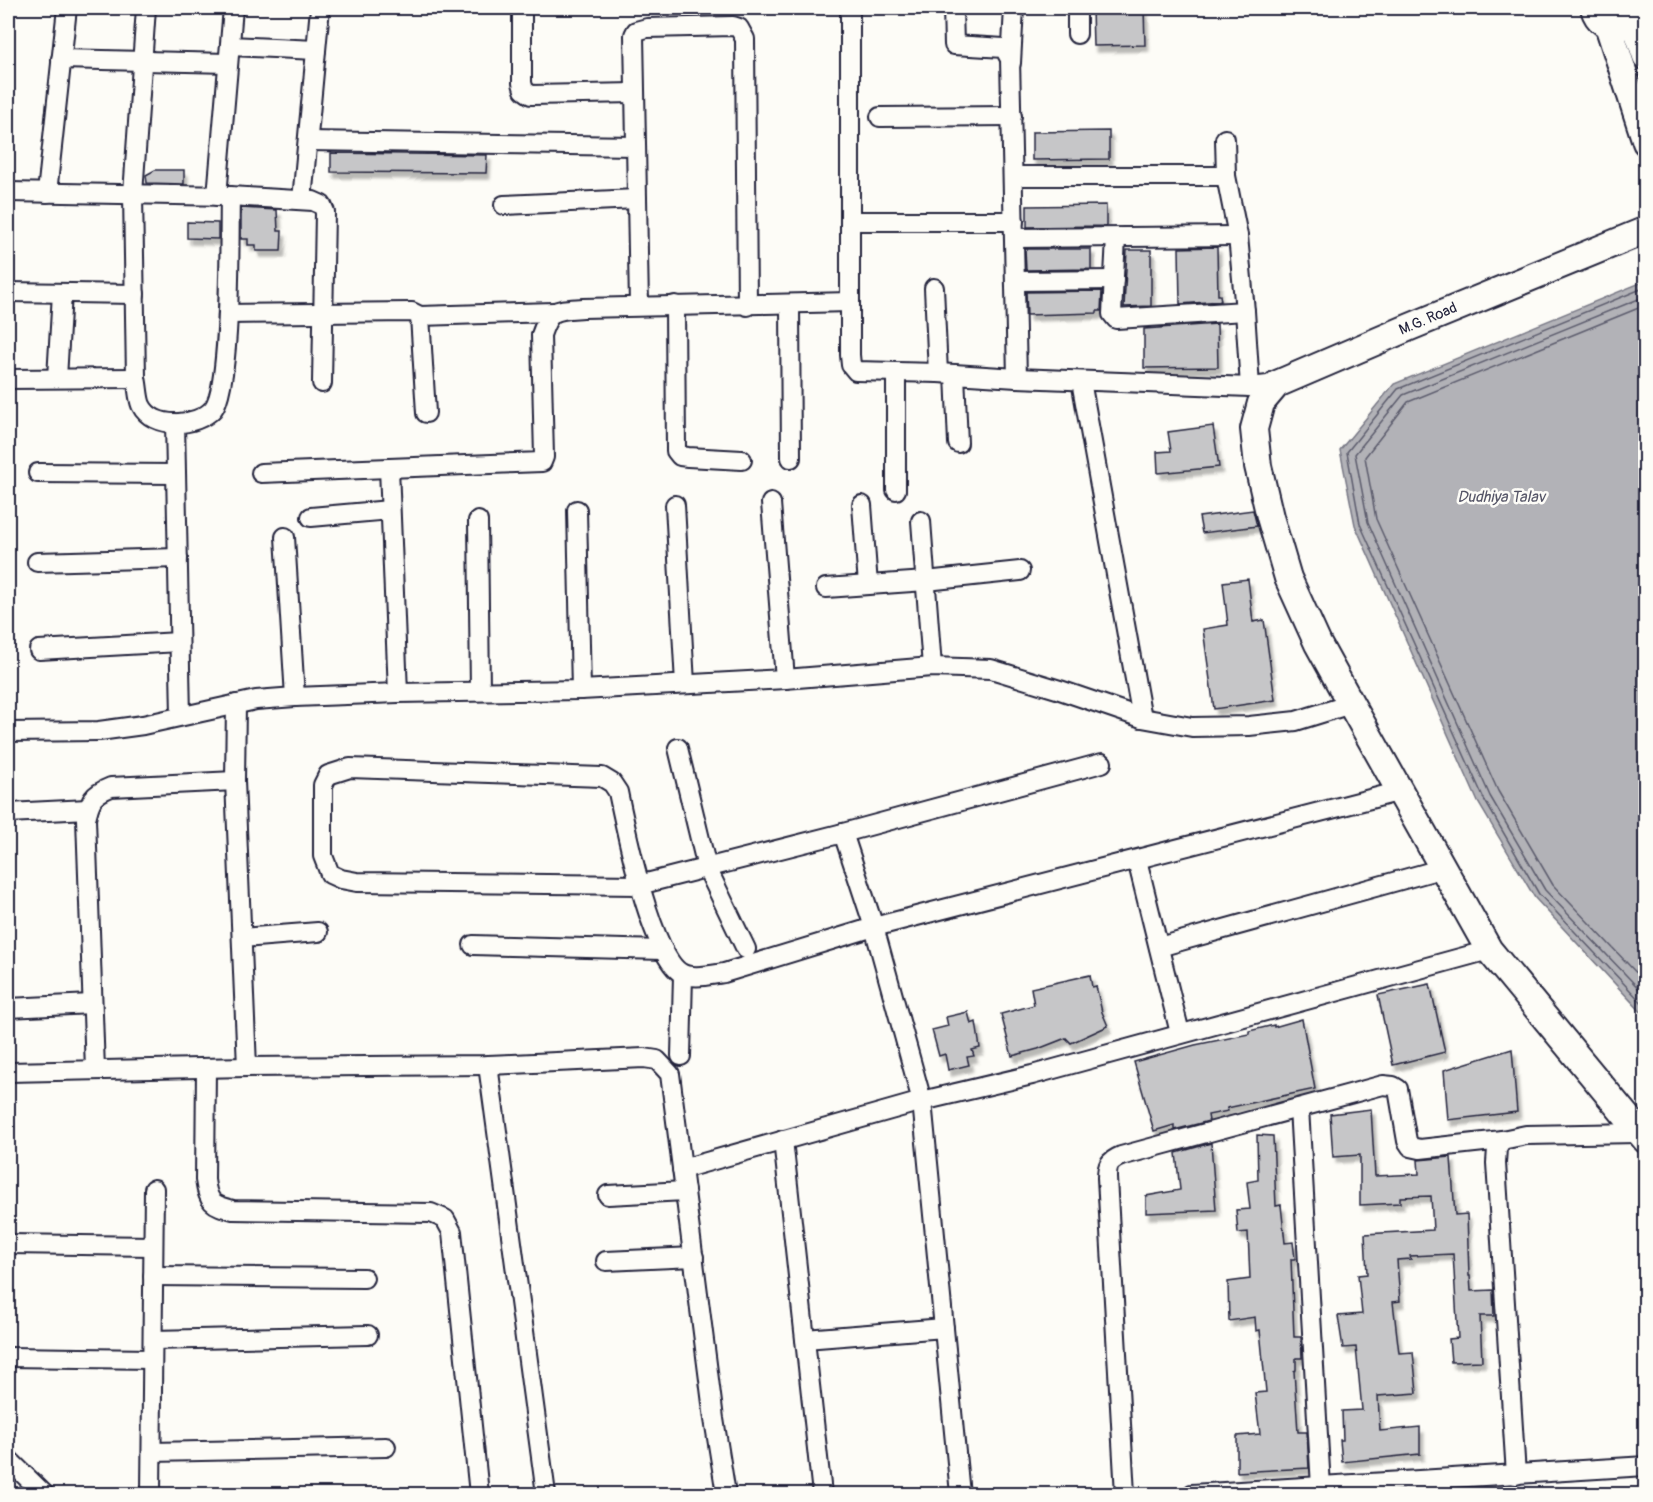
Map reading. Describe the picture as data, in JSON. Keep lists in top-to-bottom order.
{
  "streets": {
    "main road": ["M.G. Road"]
  },
  "water": ["Dudhiya Talav"]
}
